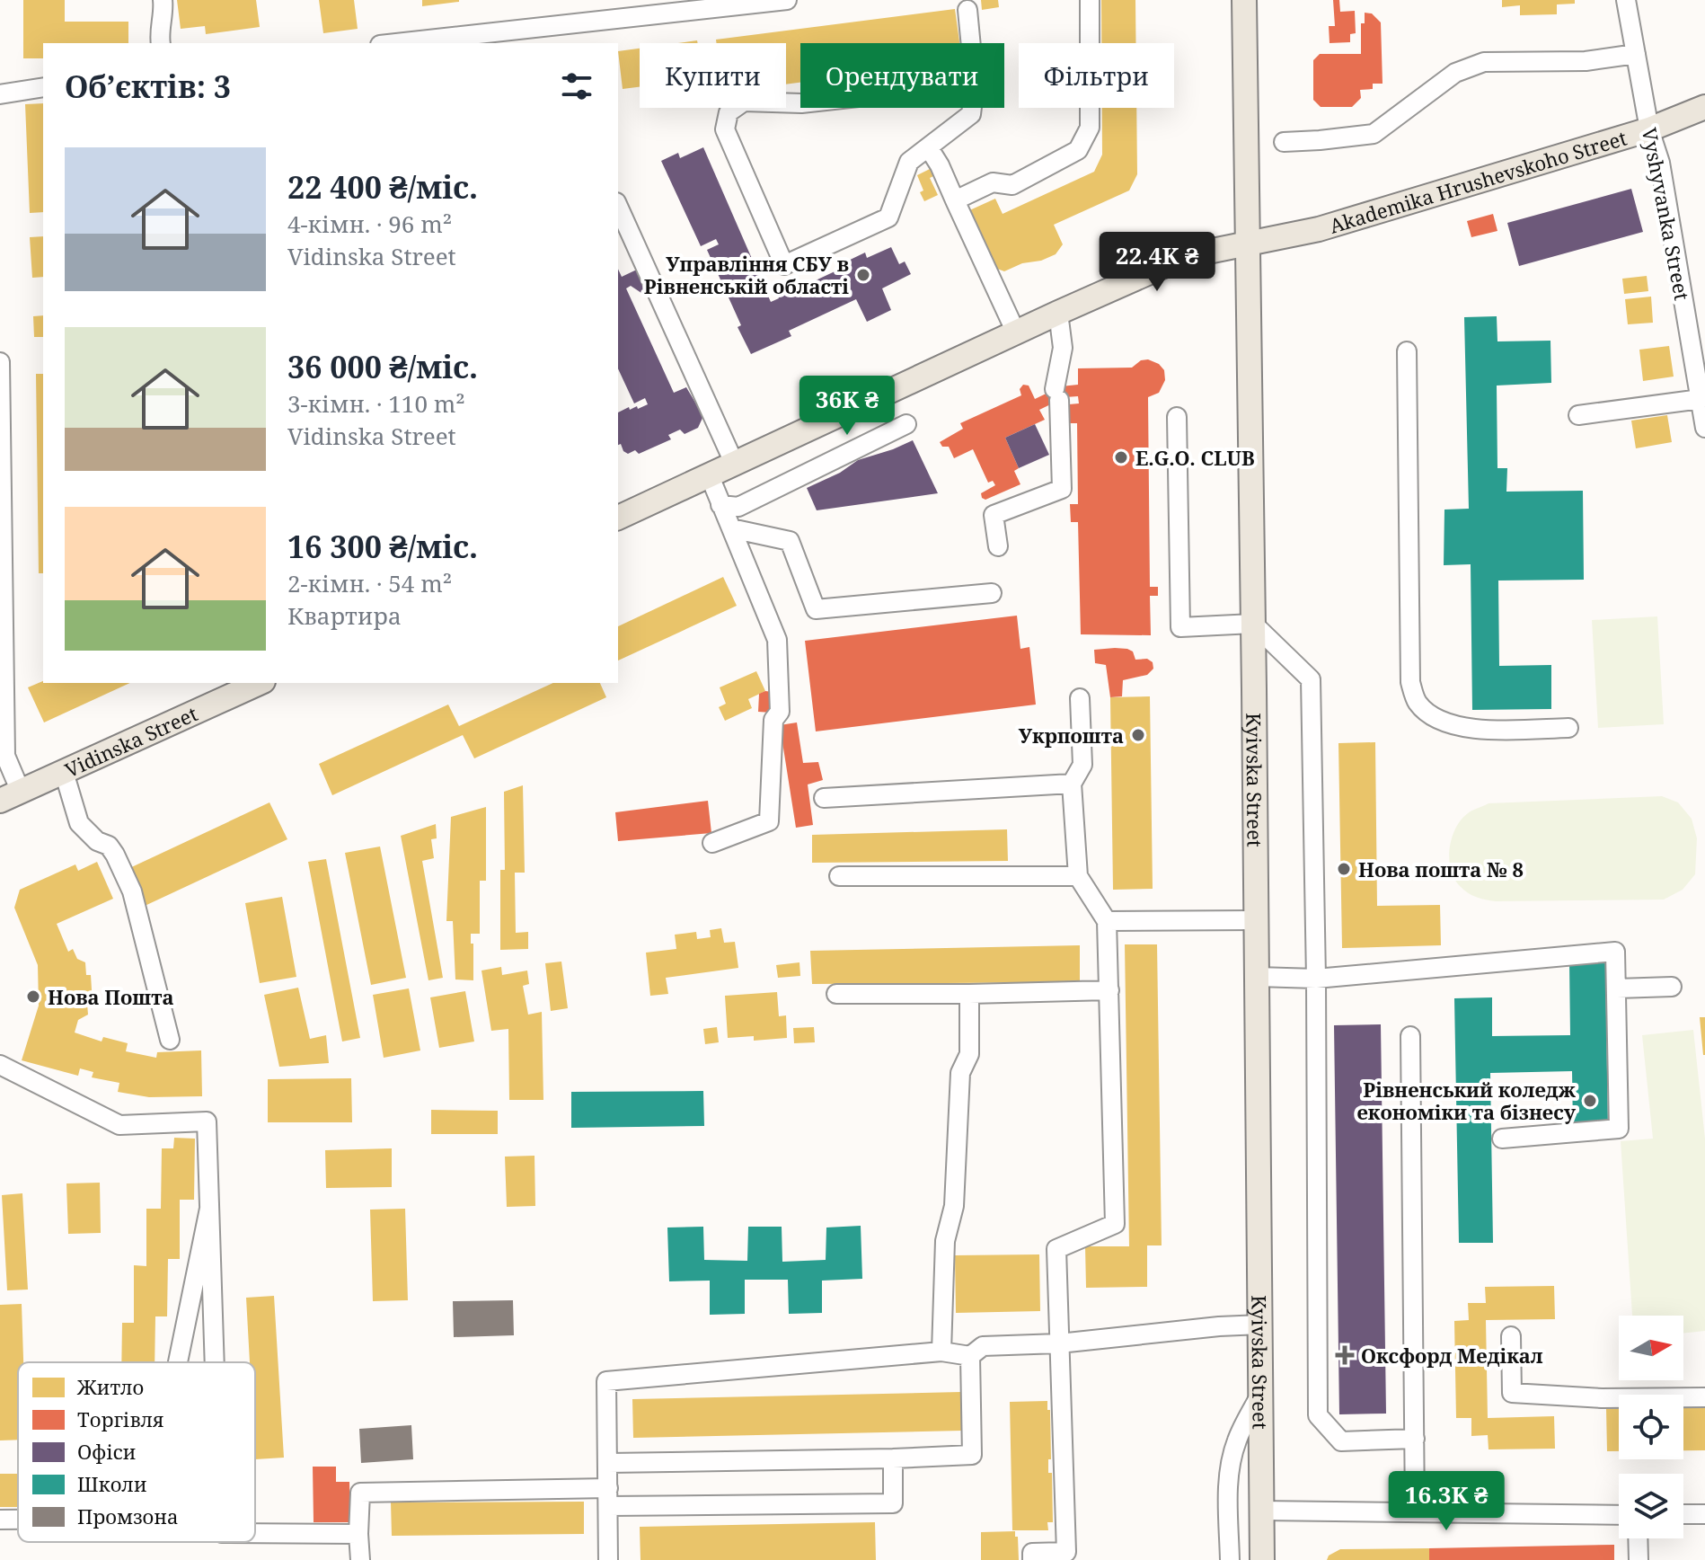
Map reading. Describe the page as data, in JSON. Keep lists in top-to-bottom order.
{
  "streets": {
    "main road": ["Akademika Hrushevskoho Street", "Vidinska Street", "Kyivska Street"],
    "street": ["Vyshyvanka Street"]
  },
  "crossings": [
    ["Akademika Hrushevskoho Street", "Vyshyvanka Street"],
    ["Akademika Hrushevskoho Street", "Kyivska Street"]
  ],
  "places": {
    "other": [
      "Управління СБУ в Рівненській області",
      "E.G.O. CLUB",
      "Укрпошта",
      "Нова пошта № 8",
      "Нова Пошта",
      "Рівненський коледж економіки та бізнесу"
    ],
    "health": ["Оксфорд Медікал"]
  },
  "legend": [
    "Житло",
    "Торгівля",
    "Офіси",
    "Школи",
    "Промзона"
  ],
  "north": "right",
  "page": {
    "chip": ["Купити", "Орендувати", "Фільтри"],
    "heading": "Об’єктів: 3",
    "list": [
      {
        "name": "22 400 ₴/міс.",
        "note": "4-кімн. · 96 m² · Vidinska Street"
      },
      {
        "name": "36 000 ₴/міс.",
        "note": "3-кімн. · 110 m² · Vidinska Street"
      },
      {
        "name": "16 300 ₴/міс.",
        "note": "2-кімн. · 54 m² · Квартира"
      }
    ],
    "price": ["22.4K ₴", "36K ₴", "16.3K ₴"]
  }
}
